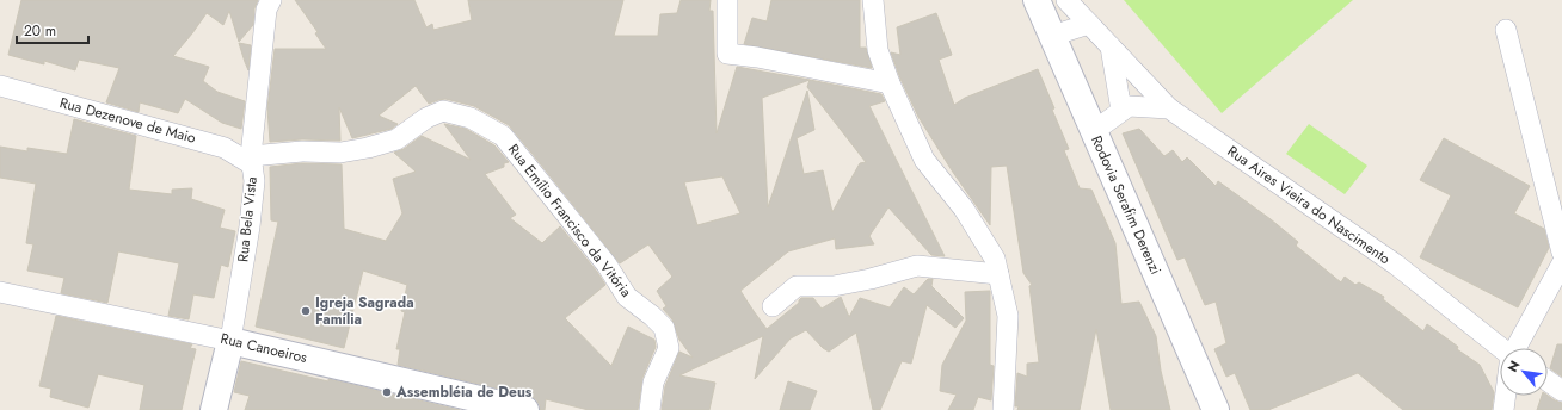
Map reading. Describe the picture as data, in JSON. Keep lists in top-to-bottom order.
{
  "streets": {
    "main road": ["Rodovia Serafim Derenzi", "Rua Bela Vista", "Rua Canoeiros"],
    "street": ["Rua Dezenove de Maio", "Rua Aires Vieira do Nascimento", "Rua Emílio Francisco da Vitória"]
  },
  "crossings": [
    ["Rua Dezenove de Maio", "Rua Bela Vista"],
    ["Rua Dezenove de Maio", "Rua Emílio Francisco da Vitória"],
    ["Rua Bela Vista", "Rua Emílio Francisco da Vitória"],
    ["Rua Bela Vista", "Rua Canoeiros"]
  ],
  "places": ["Igreja Sagrada Família", "Assembléia de Deus"],
  "scale_bar": "20 m",
  "north": "top left"
}
